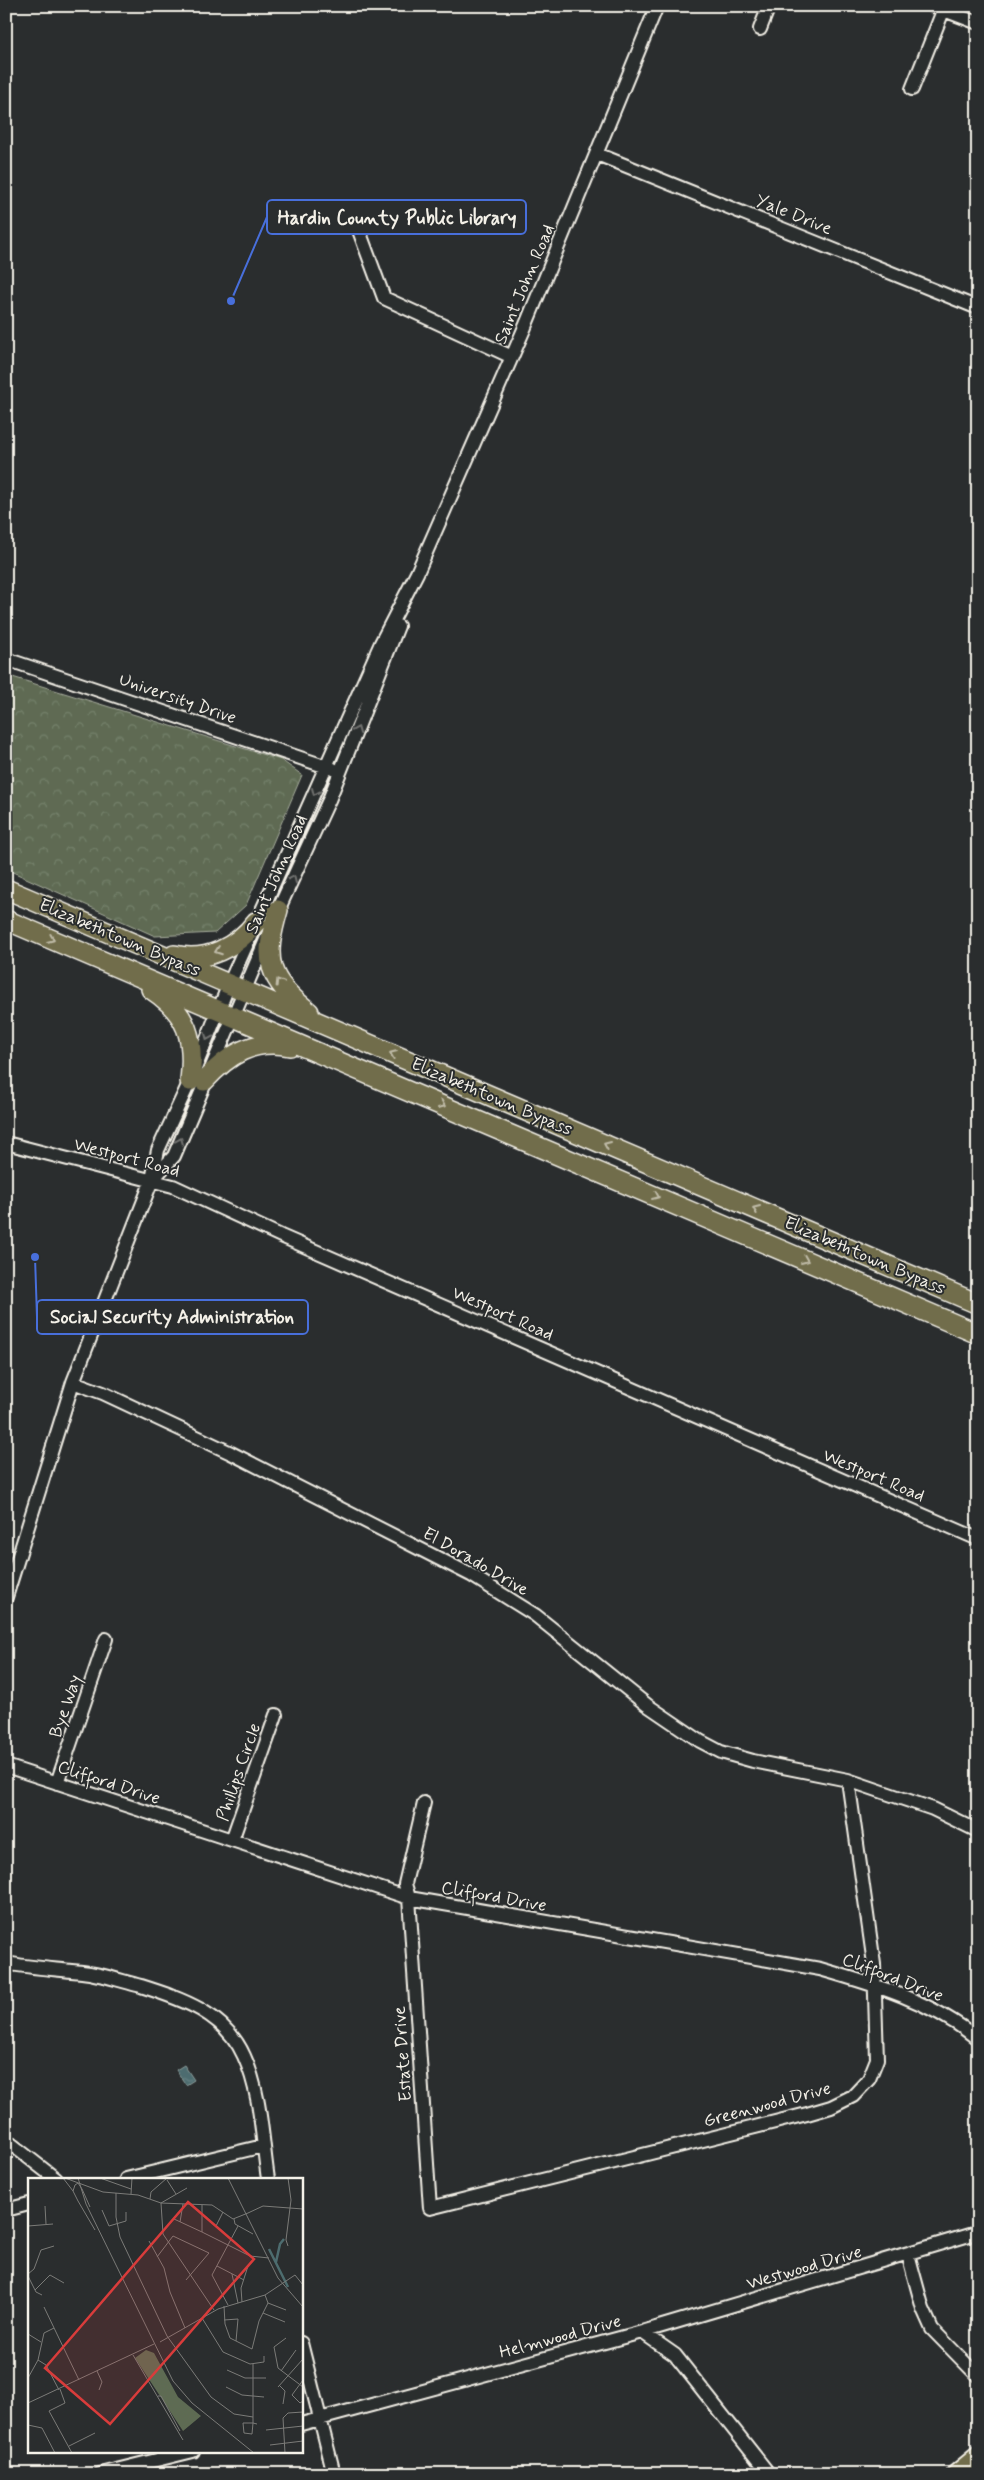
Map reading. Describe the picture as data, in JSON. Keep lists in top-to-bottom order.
{
  "streets": {
    "highway": ["Elizabethtown Bypass"],
    "street": [
      "Yale Drive",
      "Saint John Road",
      "University Drive",
      "Westport Road",
      "El Dorado Drive",
      "Bye Way",
      "Phillips Circle",
      "Clifford Drive",
      "Estate Drive",
      "Greenwood Drive",
      "Westwood Drive",
      "Helmwood Drive"
    ]
  },
  "crossings": [
    ["Yale Drive", "Saint John Road"],
    ["Saint John Road", "University Drive"],
    ["Saint John Road", "Elizabethtown Bypass"],
    ["Saint John Road", "Westport Road"],
    ["Saint John Road", "El Dorado Drive"],
    ["El Dorado Drive", "Greenwood Drive"],
    ["Bye Way", "Clifford Drive"],
    ["Phillips Circle", "Clifford Drive"],
    ["Clifford Drive", "Estate Drive"],
    ["Clifford Drive", "Greenwood Drive"],
    ["Estate Drive", "Greenwood Drive"],
    ["Westwood Drive", "Helmwood Drive"]
  ],
  "places": ["Hardin County Public Library", "Social Security Administration"]
}
